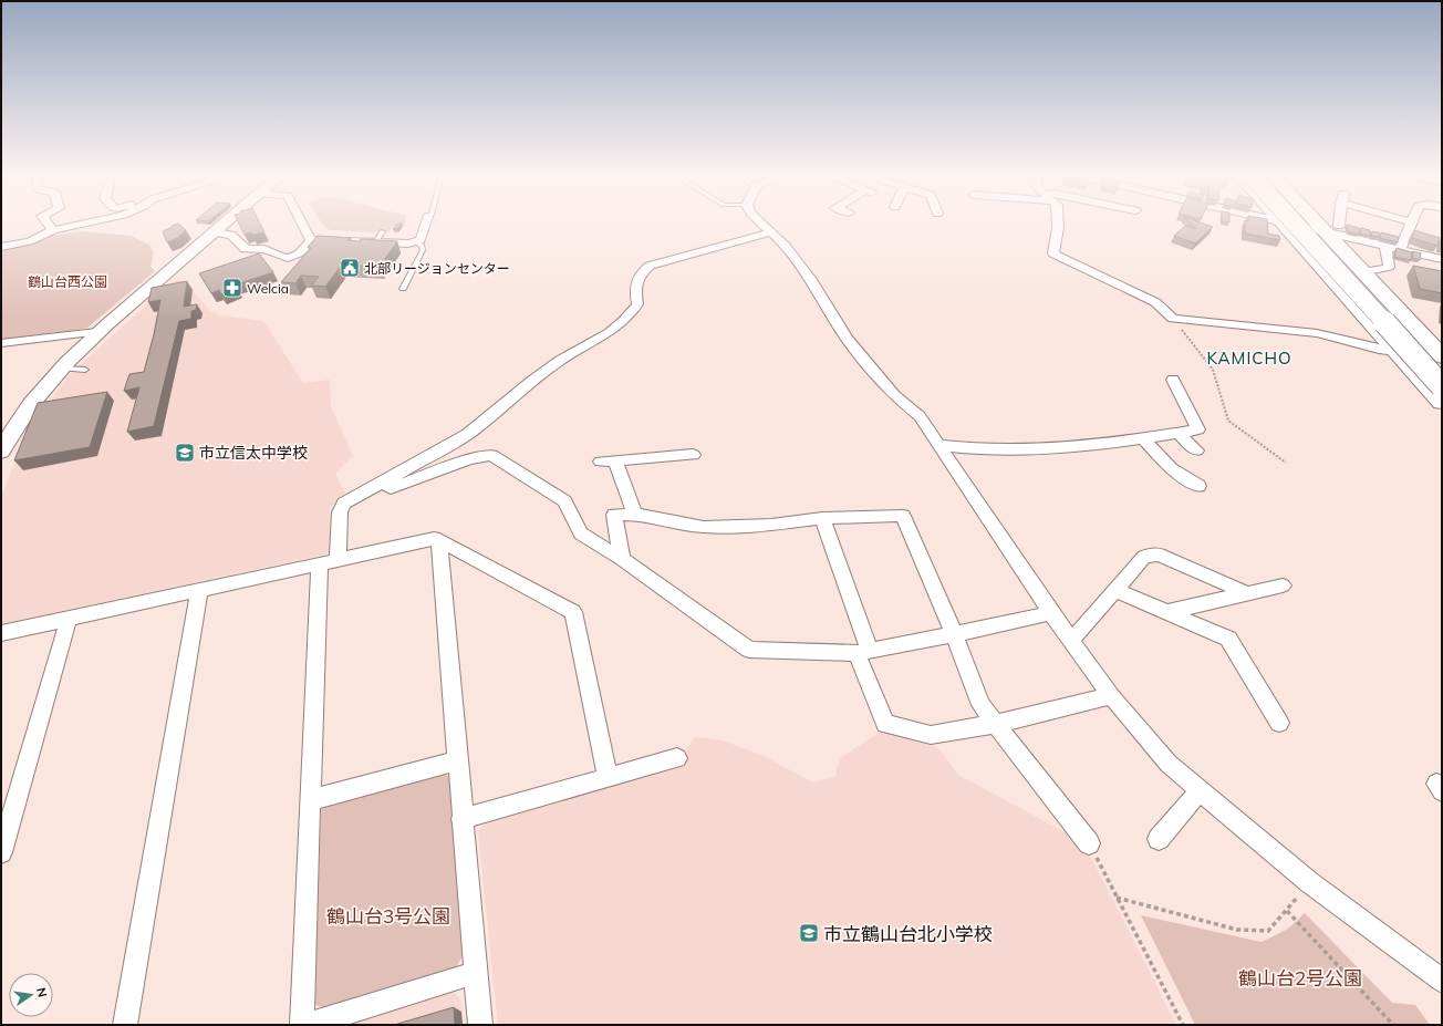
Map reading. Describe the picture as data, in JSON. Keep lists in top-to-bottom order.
{
  "districts": ["KAMICHO"],
  "parks": ["鶴山台西公園", "鶴山台3号公園", "鶴山台2号公園"],
  "places": {
    "public building": ["北部リージョンセンター"],
    "pharmacy": ["Welcia"],
    "school or university": ["市立信太中学校", "市立鶴山台北小学校"]
  },
  "north": "right"
}
